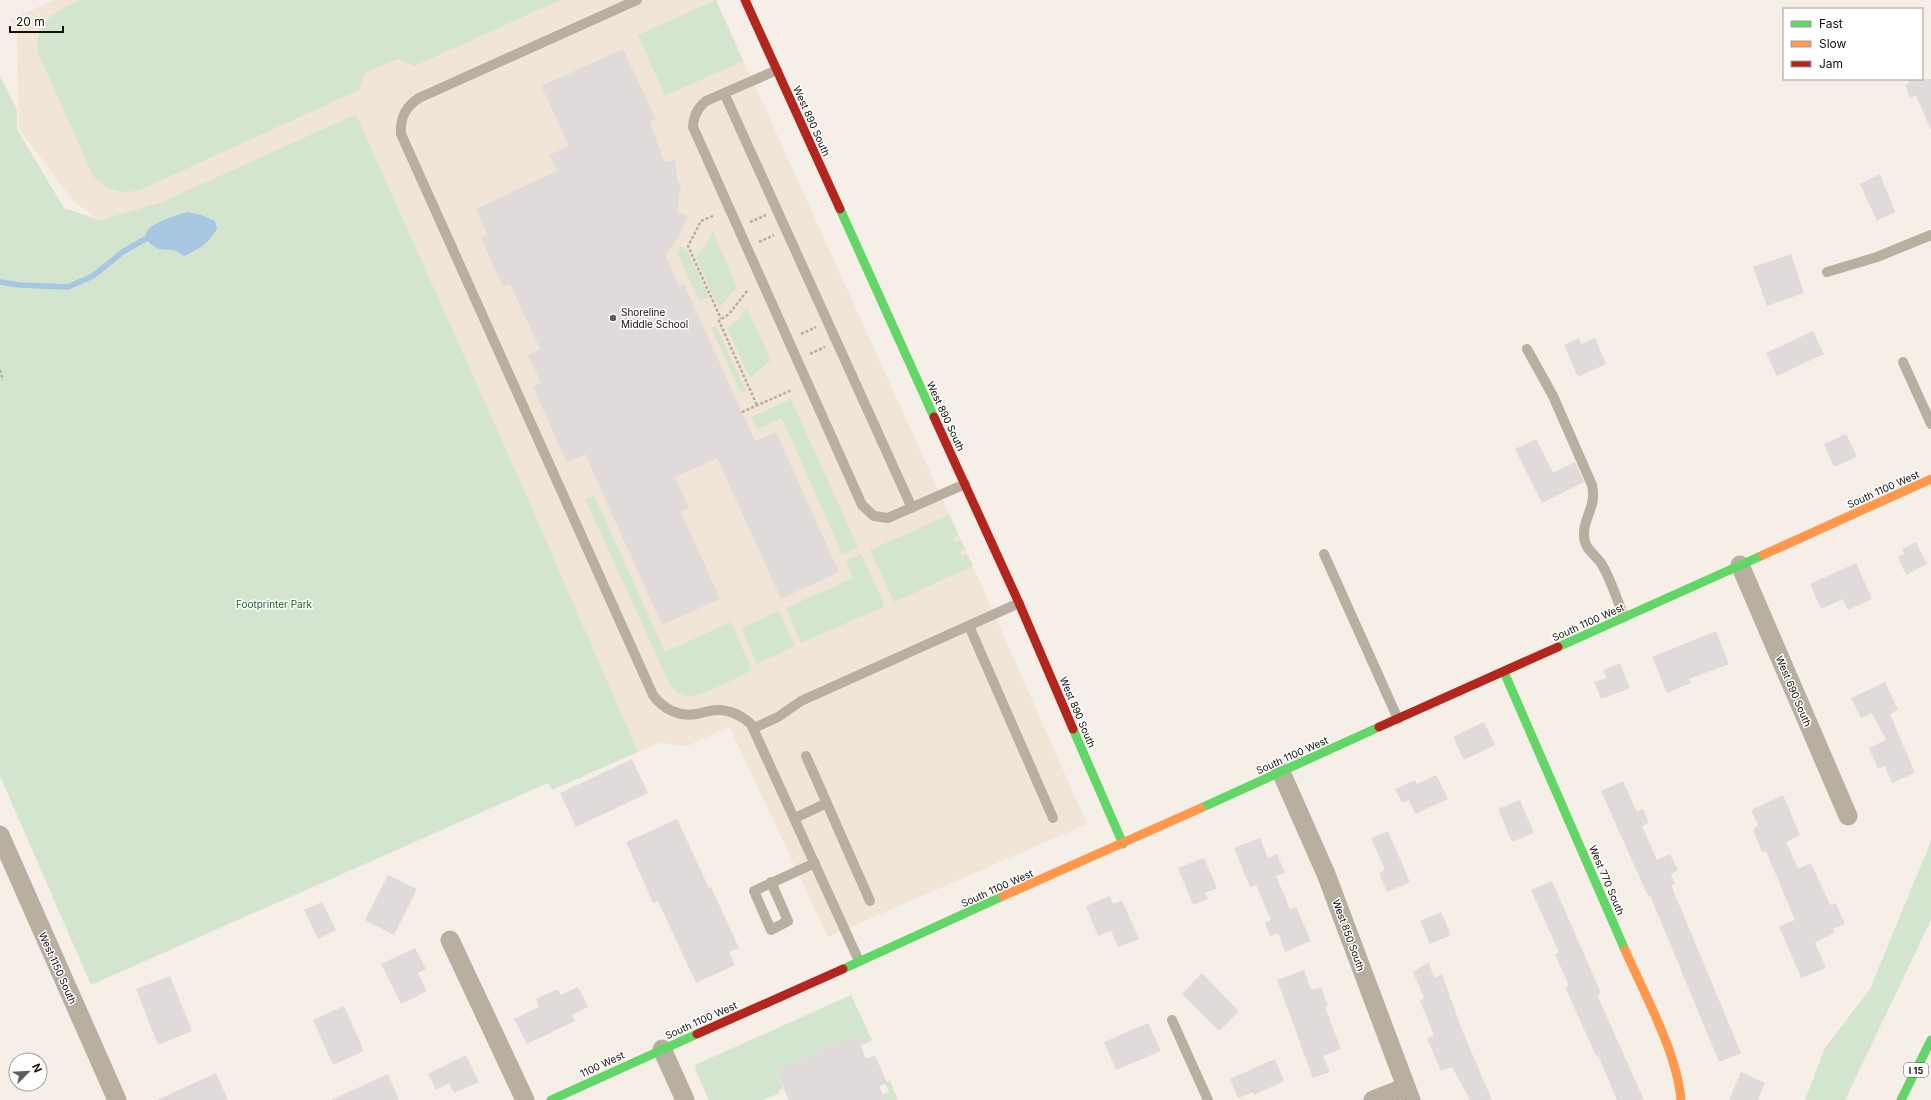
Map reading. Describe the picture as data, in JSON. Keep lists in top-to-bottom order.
{
  "streets": {
    "main road": [
      "West 890 South",
      "South 1100 West",
      "West 770 South",
      "1100 West",
      "I 15"
    ],
    "street": ["West 690 South", "West 850 South", "West 1150 South"]
  },
  "crossings": [
    ["West 890 South", "South 1100 West"],
    ["South 1100 West", "West 690 South"],
    ["South 1100 West", "West 770 South"],
    ["South 1100 West", "West 850 South"],
    ["South 1100 West", "1100 West"]
  ],
  "parks": ["Footprinter Park"],
  "places": ["Shoreline Middle School"],
  "legend": ["Fast", "Slow", "Jam"],
  "scale_bar": "20 m",
  "north": "top right"
}
